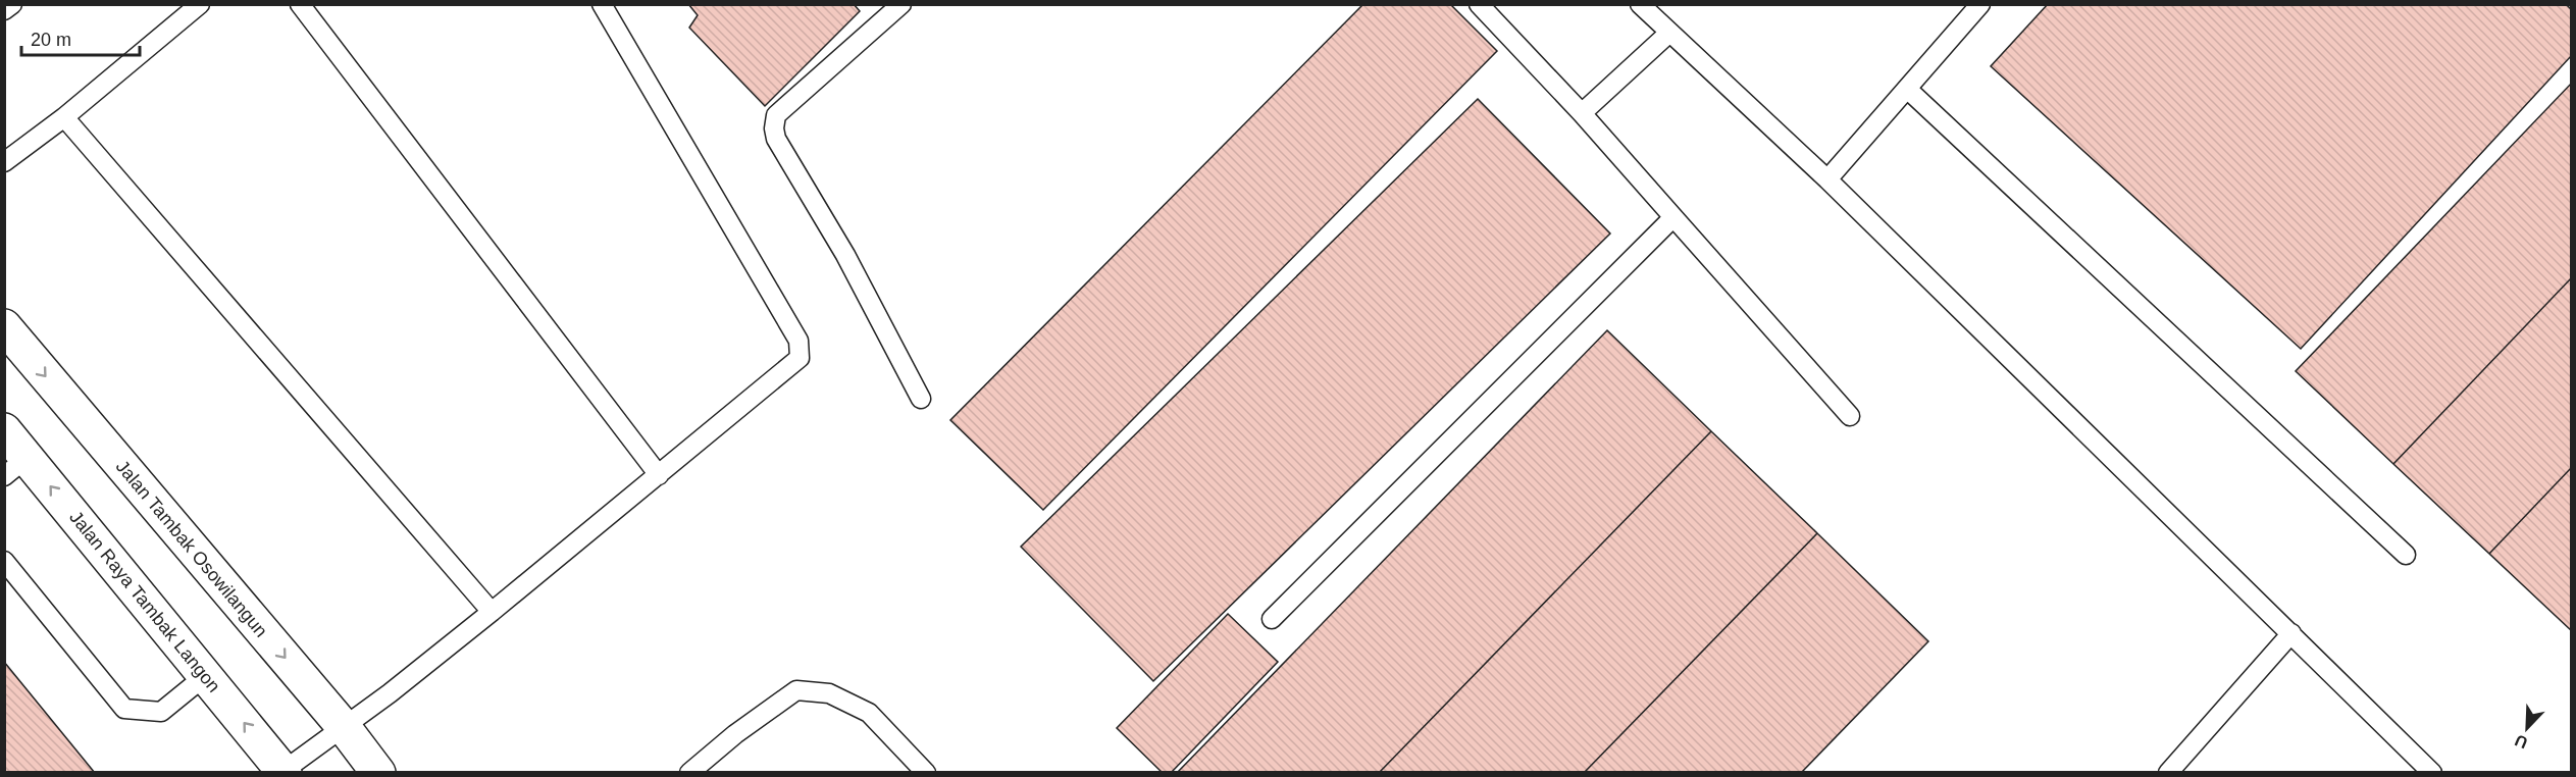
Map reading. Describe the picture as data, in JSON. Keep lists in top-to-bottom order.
{
  "streets": {
    "highway": ["Jalan Tambak Osowilangun", "Jalan Raya Tambak Langon"]
  },
  "one_way": ["Jalan Tambak Osowilangun", "Jalan Raya Tambak Langon"],
  "scale_bar": "20 m",
  "north": "bottom left"
}
